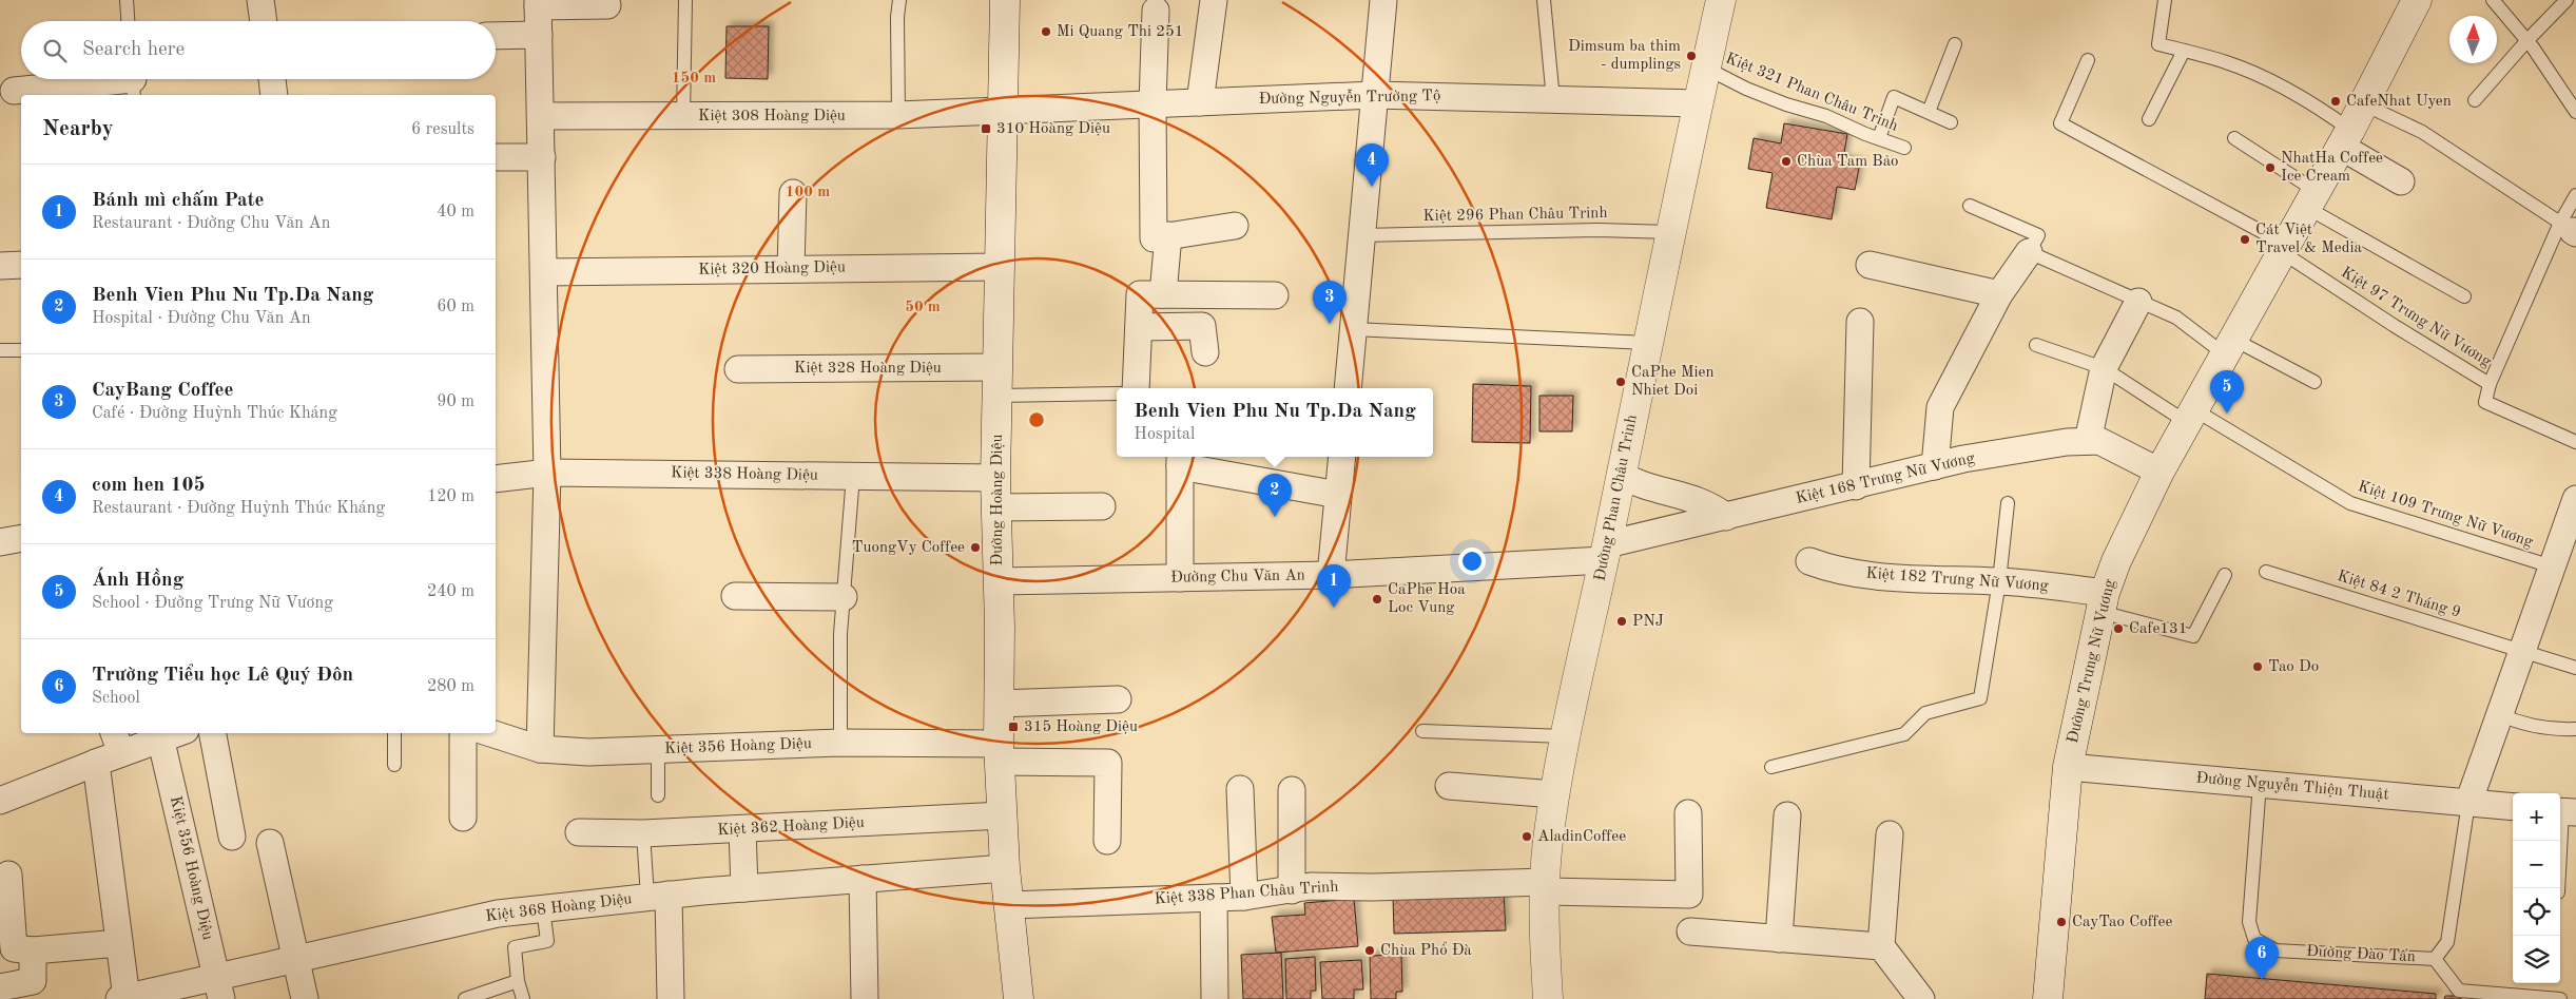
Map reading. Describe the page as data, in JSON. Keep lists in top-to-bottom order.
{
  "streets": {
    "main road": ["Đường Phan Châu Trinh", "Đường Hoàng Diệu", "Đường Trưng Nữ Vương"],
    "street": [
      "Đường Nguyễn Trường Tộ",
      "Kiệt 308 Hoàng Diệu",
      "Kiệt 320 Hoàng Diệu",
      "Kiệt 328 Hoàng Diệu",
      "Kiệt 338 Hoàng Diệu",
      "Kiệt 168 Trưng Nữ Vương",
      "Đường Chu Văn An",
      "Kiệt 182 Trưng Nữ Vương",
      "Kiệt 356 Hoàng Diệu",
      "Đường Nguyễn Thiện Thuật",
      "Kiệt 362 Hoàng Diệu",
      "Kiệt 338 Phan Châu Trinh",
      "Kiệt 368 Hoàng Diệu",
      "Đường Đào Tấn"
    ],
    "lane": [
      "Kiệt 321 Phan Châu Trinh",
      "Kiệt 296 Phan Châu Trinh",
      "Kiệt 97 Trưng Nữ Vương",
      "Kiệt 109 Trưng Nữ Vương",
      "Kiệt 84 2 Tháng 9"
    ]
  },
  "crossings": [
    ["Kiệt 321 Phan Châu Trinh", "Đường Phan Châu Trinh"],
    ["Đường Nguyễn Trường Tộ", "Kiệt 308 Hoàng Diệu"],
    ["Đường Nguyễn Trường Tộ", "Đường Phan Châu Trinh"],
    ["Đường Nguyễn Trường Tộ", "Đường Hoàng Diệu"],
    ["Kiệt 308 Hoàng Diệu", "Đường Hoàng Diệu"],
    ["Kiệt 296 Phan Châu Trinh", "Đường Phan Châu Trinh"],
    ["Kiệt 320 Hoàng Diệu", "Đường Hoàng Diệu"],
    ["Kiệt 97 Trưng Nữ Vương", "Đường Trưng Nữ Vương"],
    ["Kiệt 328 Hoàng Diệu", "Đường Hoàng Diệu"],
    ["Kiệt 338 Hoàng Diệu", "Đường Hoàng Diệu"],
    ["Kiệt 168 Trưng Nữ Vương", "Đường Phan Châu Trinh"],
    ["Kiệt 168 Trưng Nữ Vương", "Đường Chu Văn An"],
    ["Kiệt 168 Trưng Nữ Vương", "Đường Trưng Nữ Vương"],
    ["Đường Phan Châu Trinh", "Đường Chu Văn An"],
    ["Đường Phan Châu Trinh", "Kiệt 338 Phan Châu Trinh"],
    ["Đường Hoàng Diệu", "Đường Chu Văn An"],
    ["Đường Hoàng Diệu", "Kiệt 356 Hoàng Diệu"],
    ["Đường Hoàng Diệu", "Kiệt 362 Hoàng Diệu"],
    ["Đường Hoàng Diệu", "Kiệt 338 Phan Châu Trinh"],
    ["Đường Hoàng Diệu", "Kiệt 368 Hoàng Diệu"],
    ["Kiệt 109 Trưng Nữ Vương", "Đường Trưng Nữ Vương"],
    ["Kiệt 109 Trưng Nữ Vương", "Đường Đào Tấn"],
    ["Kiệt 182 Trưng Nữ Vương", "Đường Trưng Nữ Vương"],
    ["Kiệt 84 2 Tháng 9", "Đường Đào Tấn"],
    ["Đường Trưng Nữ Vương", "Đường Nguyễn Thiện Thuật"],
    ["Kiệt 356 Hoàng Diệu", "Kiệt 368 Hoàng Diệu"],
    ["Đường Nguyễn Thiện Thuật", "Đường Đào Tấn"]
  ],
  "places": {
    "other": [
      "Mi Quang Thi 251",
      "Dimsum ba thim - dumplings",
      "CafeNhat Uyen",
      "Chùa Tam Bảo",
      "NhatHa Coffee Ice Cream",
      "Cát Việt Travel & Media",
      "CaPhe Mien Nhiet Doi",
      "TuongVy Coffee",
      "CaPhe Hoa Loc Vung",
      "PNJ",
      "Cafe131",
      "Tao Do",
      "AladinCoffee",
      "CayTao Coffee",
      "Chùa Phổ Đà"
    ],
    "transit": ["310 Hoàng Diệu", "315 Hoàng Diệu"]
  },
  "north": "top",
  "page": {
    "search": "Search here",
    "heading": ["Nearby", "6 results"],
    "pins": [
      "4",
      "3",
      "5",
      "2",
      "1",
      "6"
    ],
    "list": [
      {
        "mark": "1",
        "name": "Bánh mì chấm Pate",
        "note": "Restaurant · Đường Chu Văn An",
        "value": "40 m"
      },
      {
        "mark": "2",
        "name": "Benh Vien Phu Nu Tp.Da Nang",
        "note": "Hospital · Đường Chu Văn An",
        "value": "60 m"
      },
      {
        "mark": "3",
        "name": "CayBang Coffee",
        "note": "Café · Đường Huỳnh Thúc Kháng",
        "value": "90 m"
      },
      {
        "mark": "4",
        "name": "com hen 105",
        "note": "Restaurant · Đường Huỳnh Thúc Kháng",
        "value": "120 m"
      },
      {
        "mark": "5",
        "name": "Ánh Hồng",
        "note": "School · Đường Trưng Nữ Vương",
        "value": "240 m"
      },
      {
        "mark": "6",
        "name": "Trường Tiểu học Lê Quý Đôn",
        "note": "School",
        "value": "280 m"
      }
    ],
    "popup": ["Benh Vien Phu Nu Tp.Da Nang", "Hospital"],
    "map_buttons": ["+", "−"]
  },
  "rings": ["150 m", "100 m", "50 m"]
}
